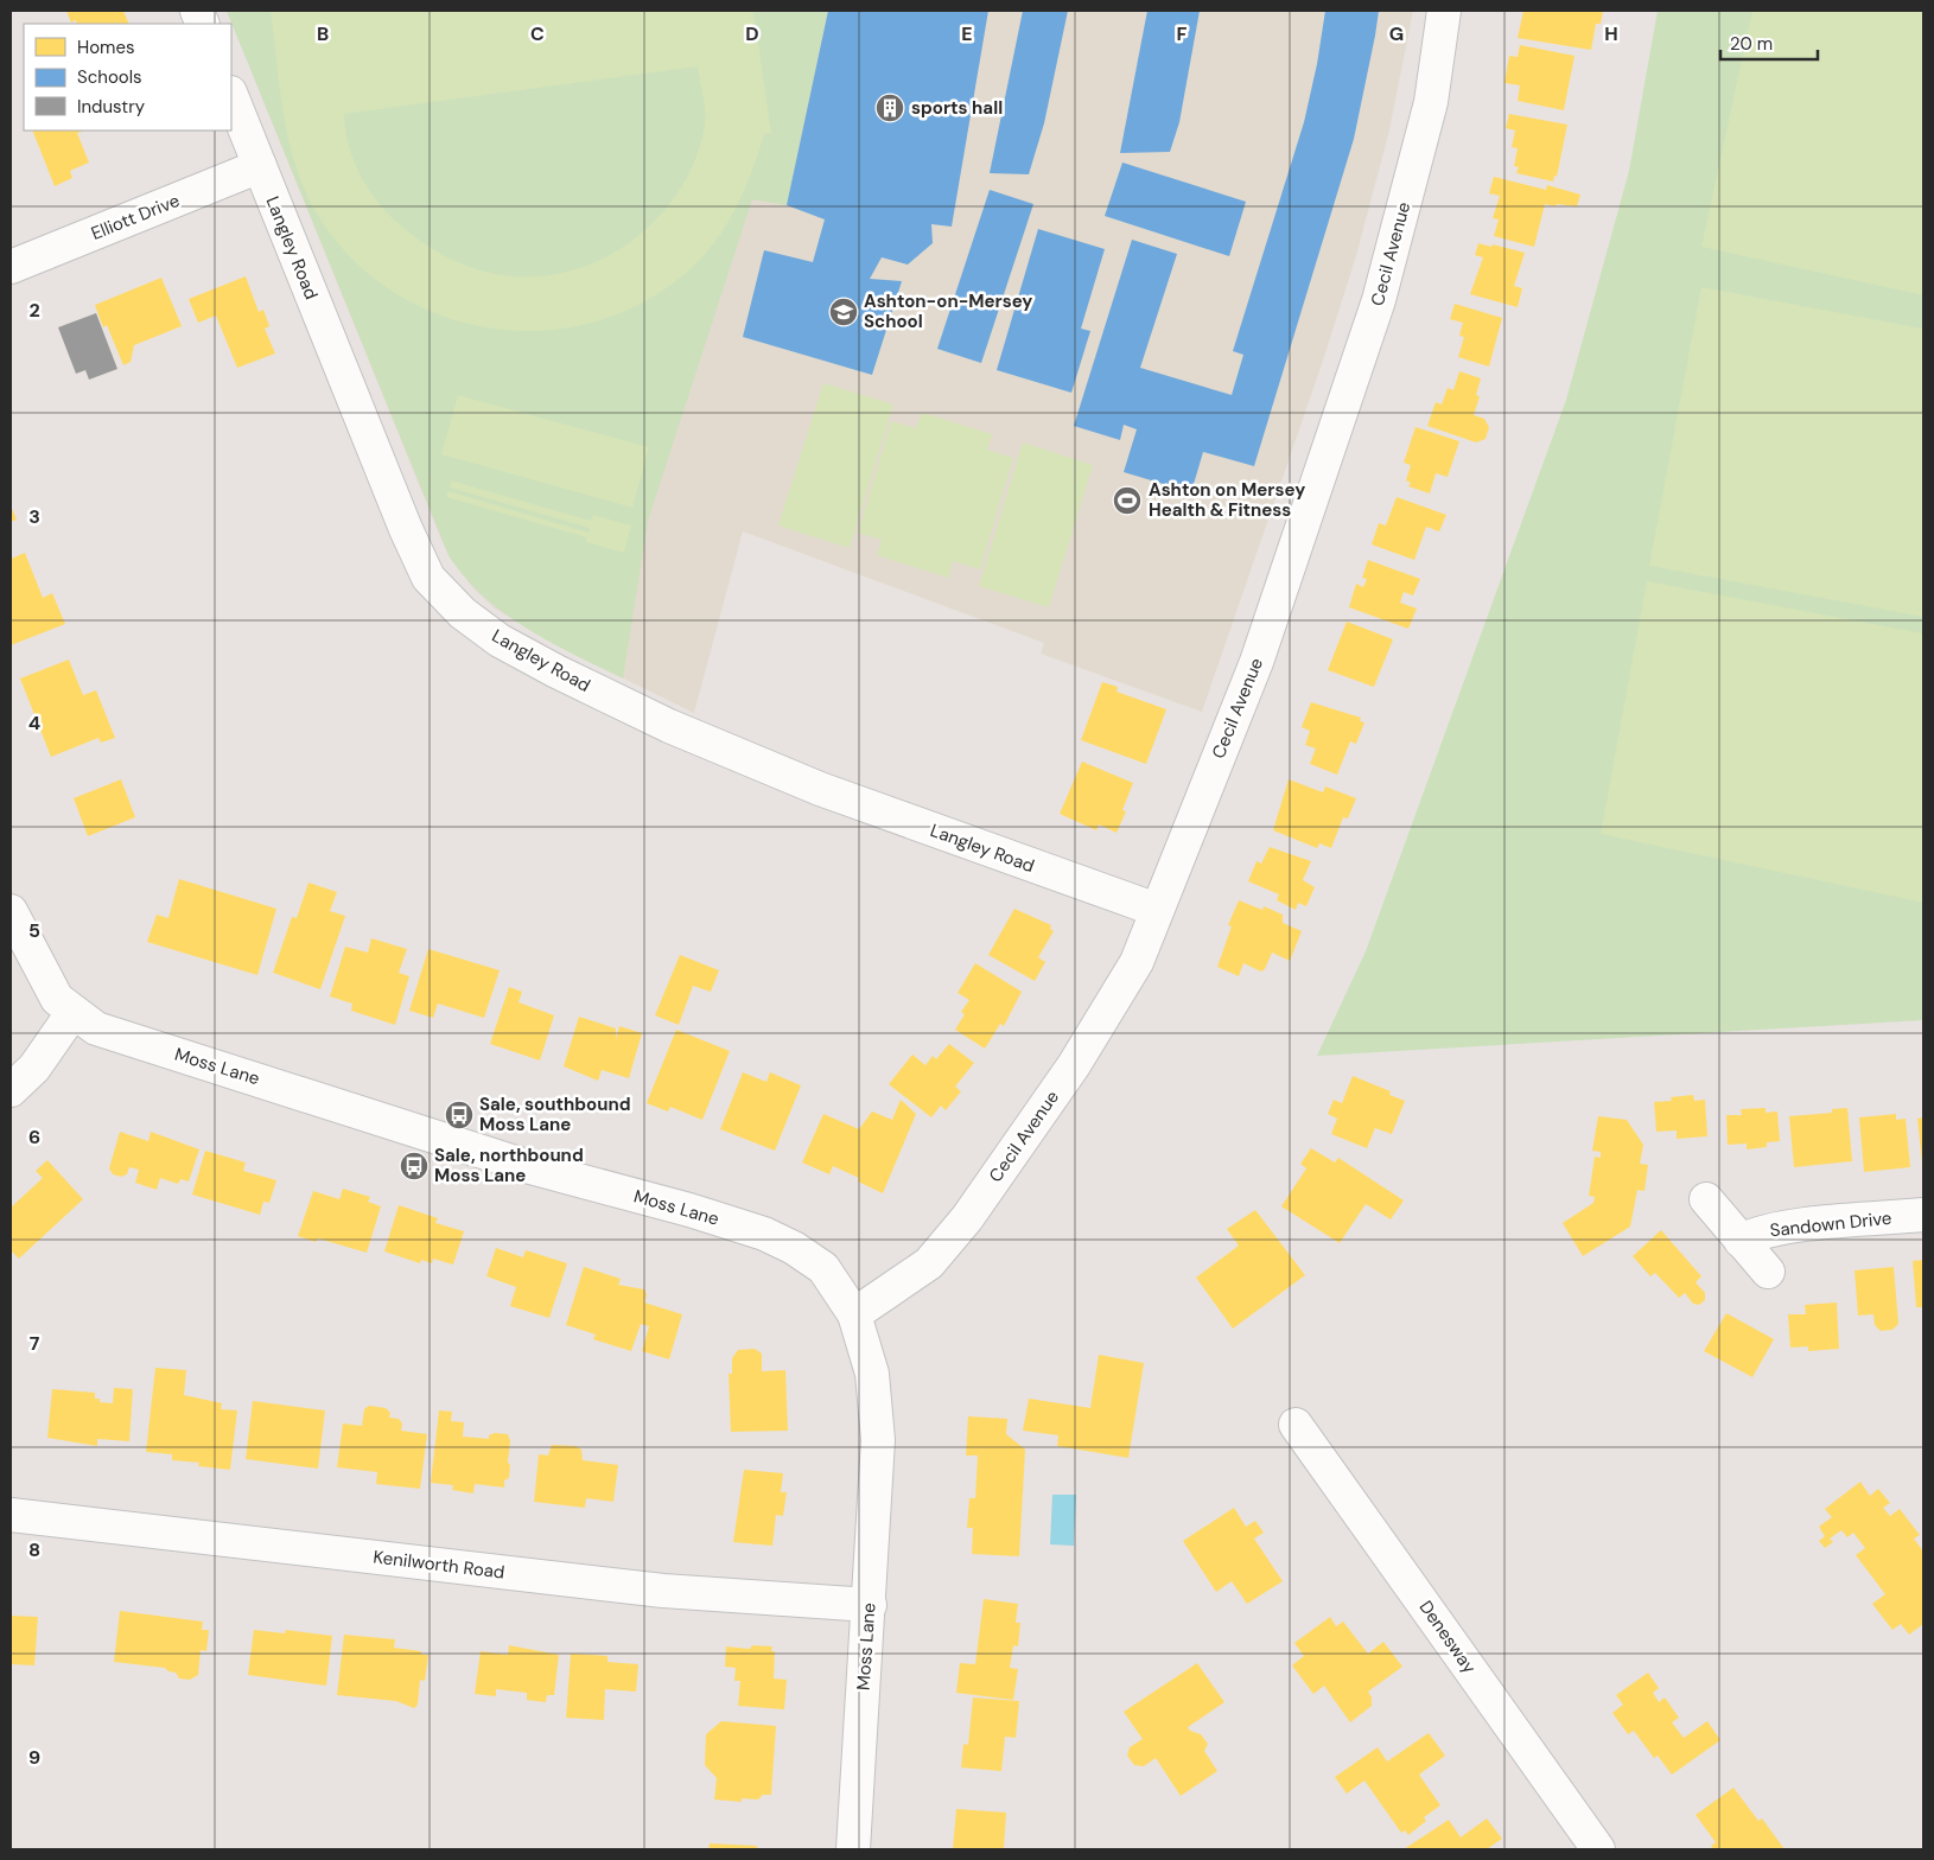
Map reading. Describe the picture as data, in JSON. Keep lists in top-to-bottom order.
{
  "streets": {
    "street": [
      "Elliott Drive",
      "Langley Road",
      "Cecil Avenue",
      "Moss Lane",
      "Sandown Drive",
      "Kenilworth Road",
      "Denesway"
    ]
  },
  "crossings": [
    ["Elliott Drive", "Langley Road"],
    ["Langley Road", "Cecil Avenue"],
    ["Cecil Avenue", "Moss Lane"],
    ["Moss Lane", "Kenilworth Road"]
  ],
  "places": {
    "building": ["sports hall"],
    "school or university": ["Ashton-on-Mersey School"],
    "sports": ["Ashton on Mersey Health & Fitness"],
    "bus stop": ["Sale, southbound Moss Lane", "Sale, northbound Moss Lane"]
  },
  "legend": ["Homes", "Schools", "Industry"],
  "scale_bar": "20 m",
  "grid": {
    "columns": [
      "B",
      "C",
      "D",
      "E",
      "F",
      "G",
      "H"
    ],
    "rows": [
      "2",
      "3",
      "4",
      "5",
      "6",
      "7",
      "8",
      "9"
    ]
  }
}
